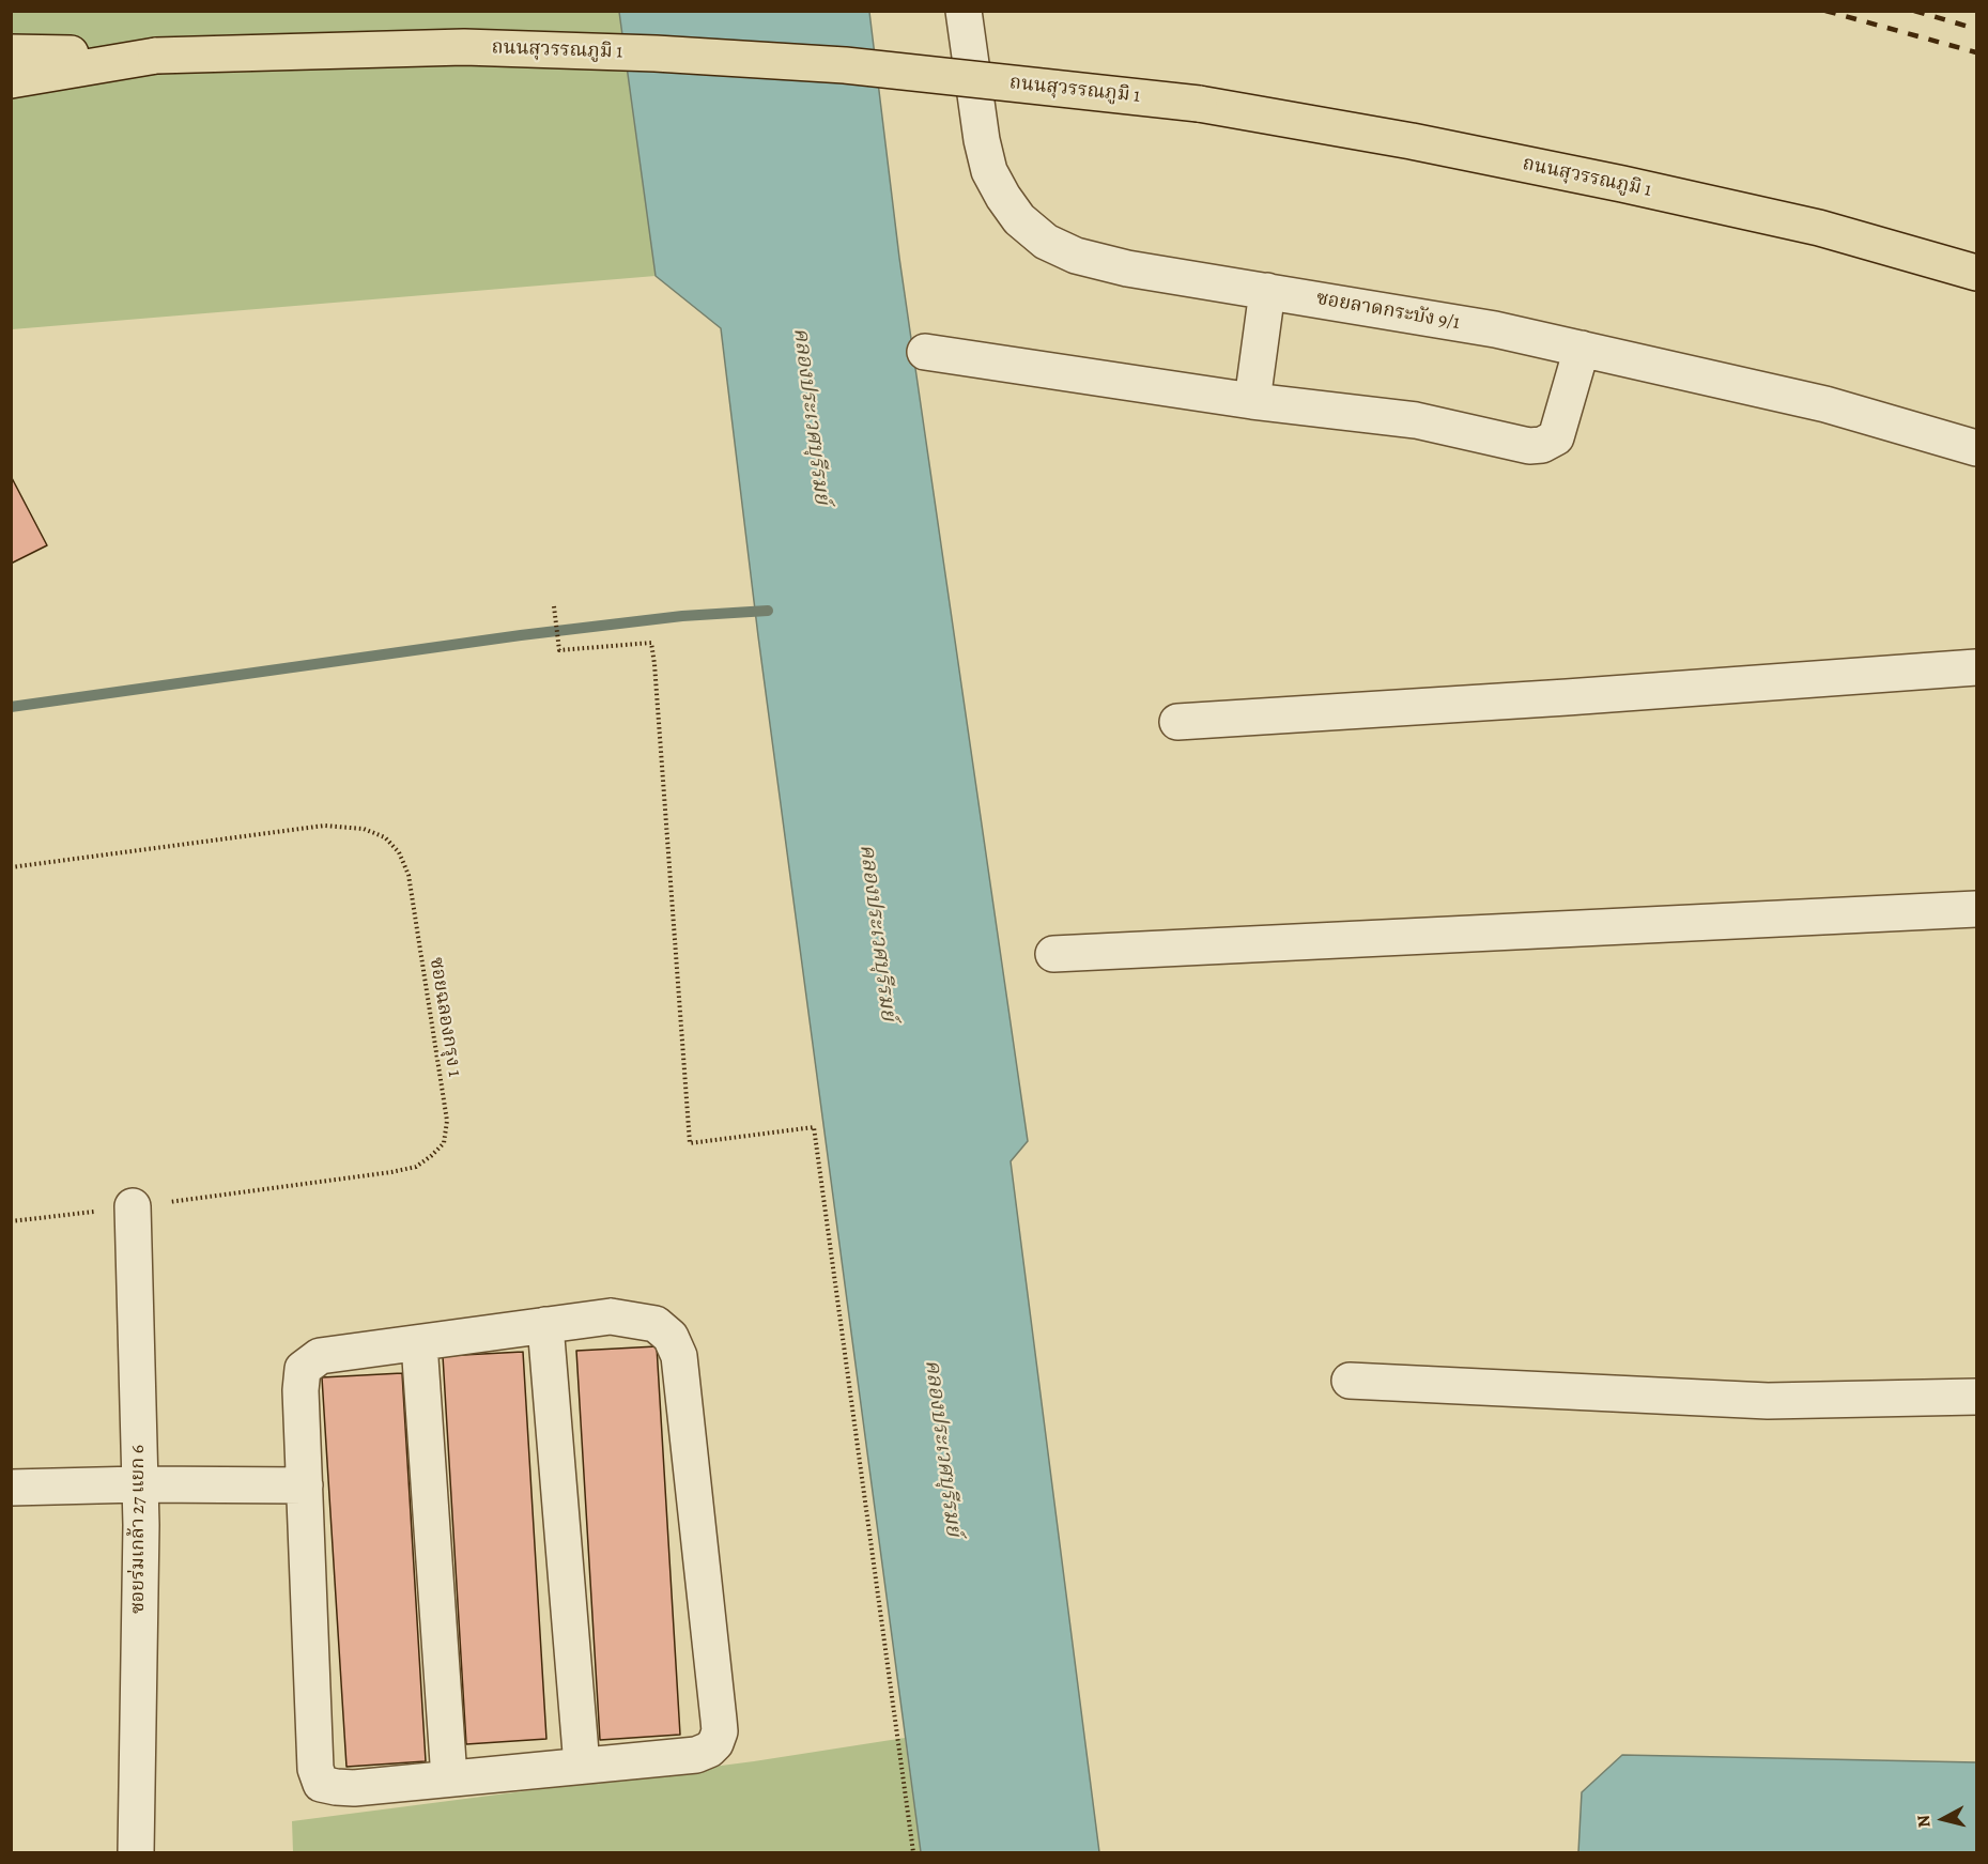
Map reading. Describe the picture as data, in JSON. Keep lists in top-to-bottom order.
{
  "streets": {
    "highway": ["ถนนสุวรรณภูมิ 1"],
    "street": ["ซอยลาดกระบัง 9/1", "ซอยร่มเกล้า 27 แยก 6"],
    "path": ["ซอยฉลองกรุง 1"]
  },
  "crossings": [
    ["ซอยฉลองกรุง 1", "ซอยร่มเกล้า 27 แยก 6"]
  ],
  "water": ["คลองประเวศบุรีรมย์"],
  "north": "left"
}
